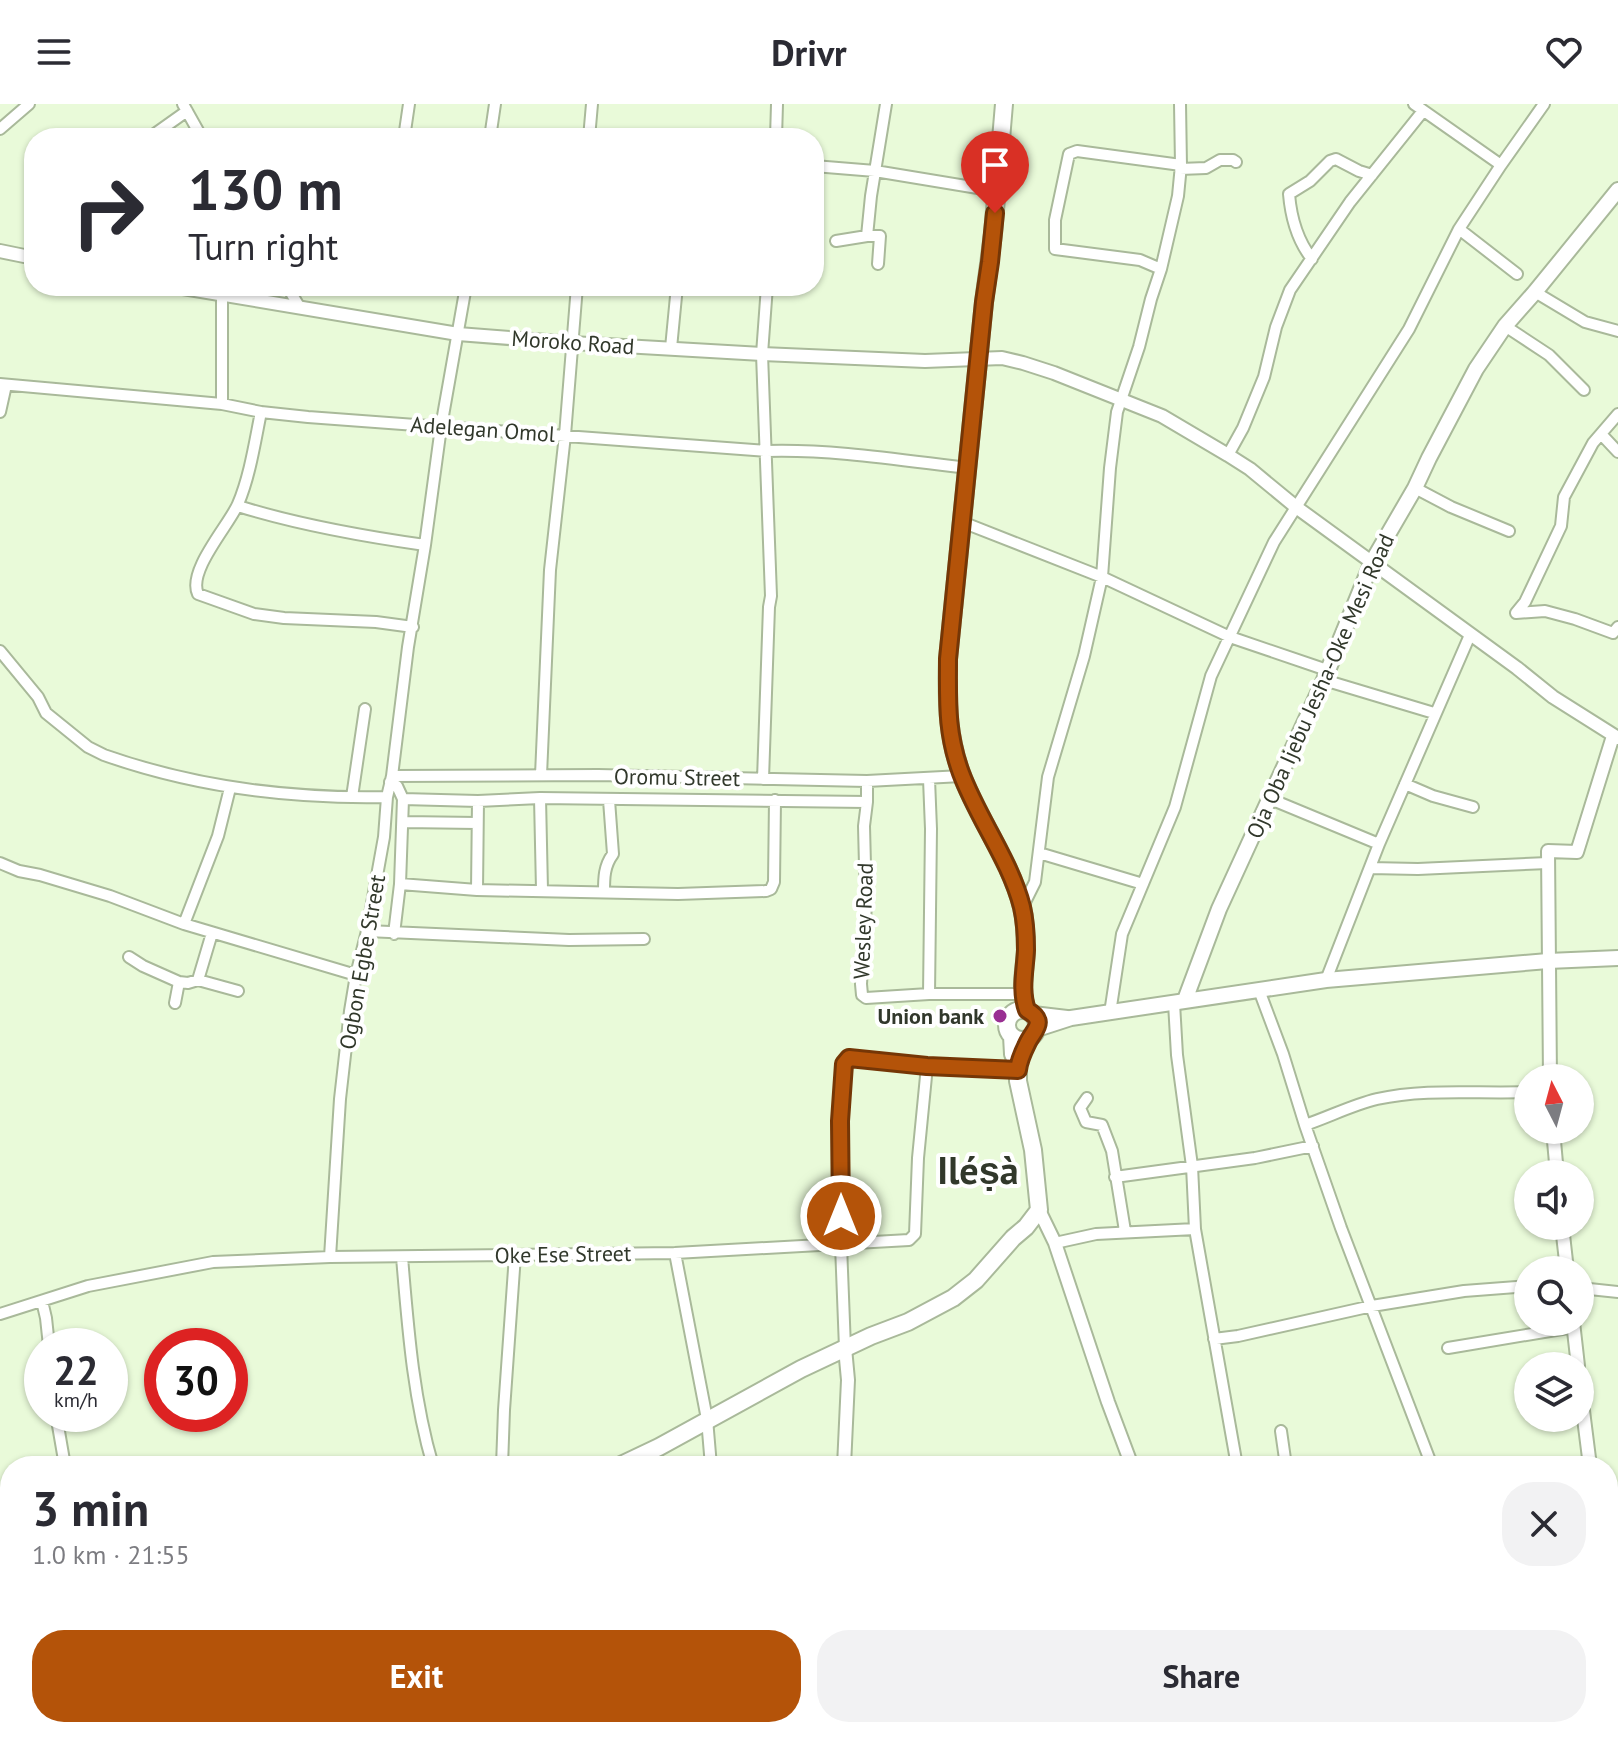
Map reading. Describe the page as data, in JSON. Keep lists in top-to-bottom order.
{
  "streets": {
    "main road": ["Oja Oba Ijebu Jesha-Oke Mesi Road"],
    "street": [
      "Moroko Road",
      "Adelegan Omol",
      "Oromu Street",
      "Wesley Road",
      "Ogbon Egbe Street",
      "Oke Ese Street"
    ]
  },
  "crossings": [
    ["Moroko Road", "Oja Oba Ijebu Jesha-Oke Mesi Road"],
    ["Oromu Street", "Wesley Road"],
    ["Oromu Street", "Ogbon Egbe Street"],
    ["Ogbon Egbe Street", "Oke Ese Street"]
  ],
  "districts": ["Iléṣà"],
  "places": ["Union bank"],
  "north": "top",
  "page": {
    "header": "Drivr",
    "turn": ["130 m", "Turn right"],
    "speed": "22 km/h",
    "limit": "30",
    "heading": ["3 min", "1.0 km · 21:55"],
    "buttons": ["Exit", "Share"]
  }
}
